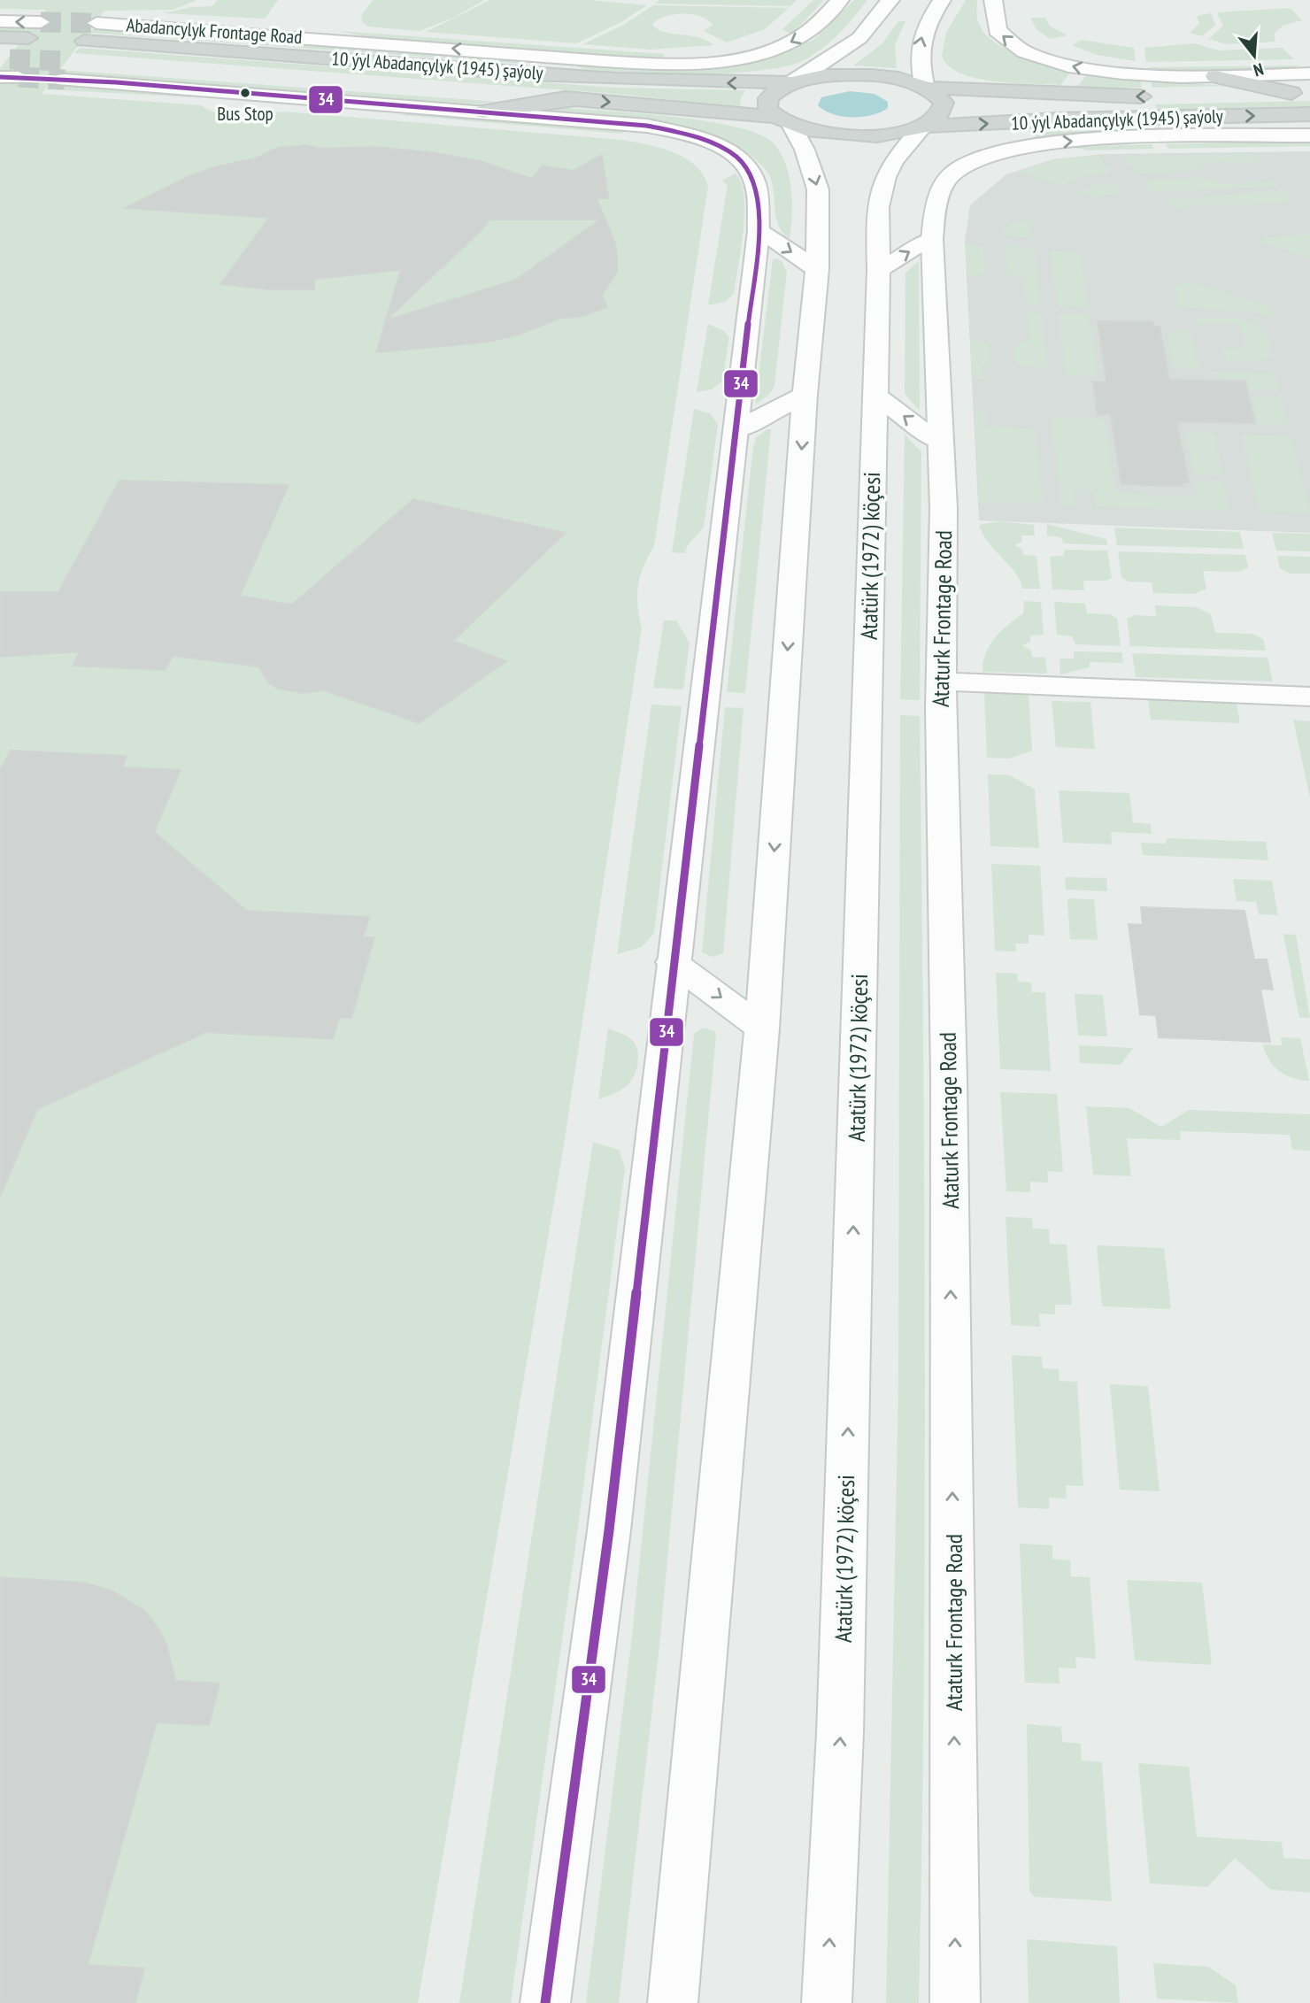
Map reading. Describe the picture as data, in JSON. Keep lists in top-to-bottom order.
{
  "streets": {
    "main road": ["10 ýyl Abadançylyk (1945) şaýoly"],
    "street": ["Abadancylyk Frontage Road", "Atatürk (1972) köçesi", "Ataturk Frontage Road"]
  },
  "crossings": [
    ["10 ýyl Abadançylyk (1945) şaýoly", "Atatürk (1972) köçesi"]
  ],
  "places": ["Bus Stop"],
  "lines": ["transit line 34"],
  "north": "bottom"
}
